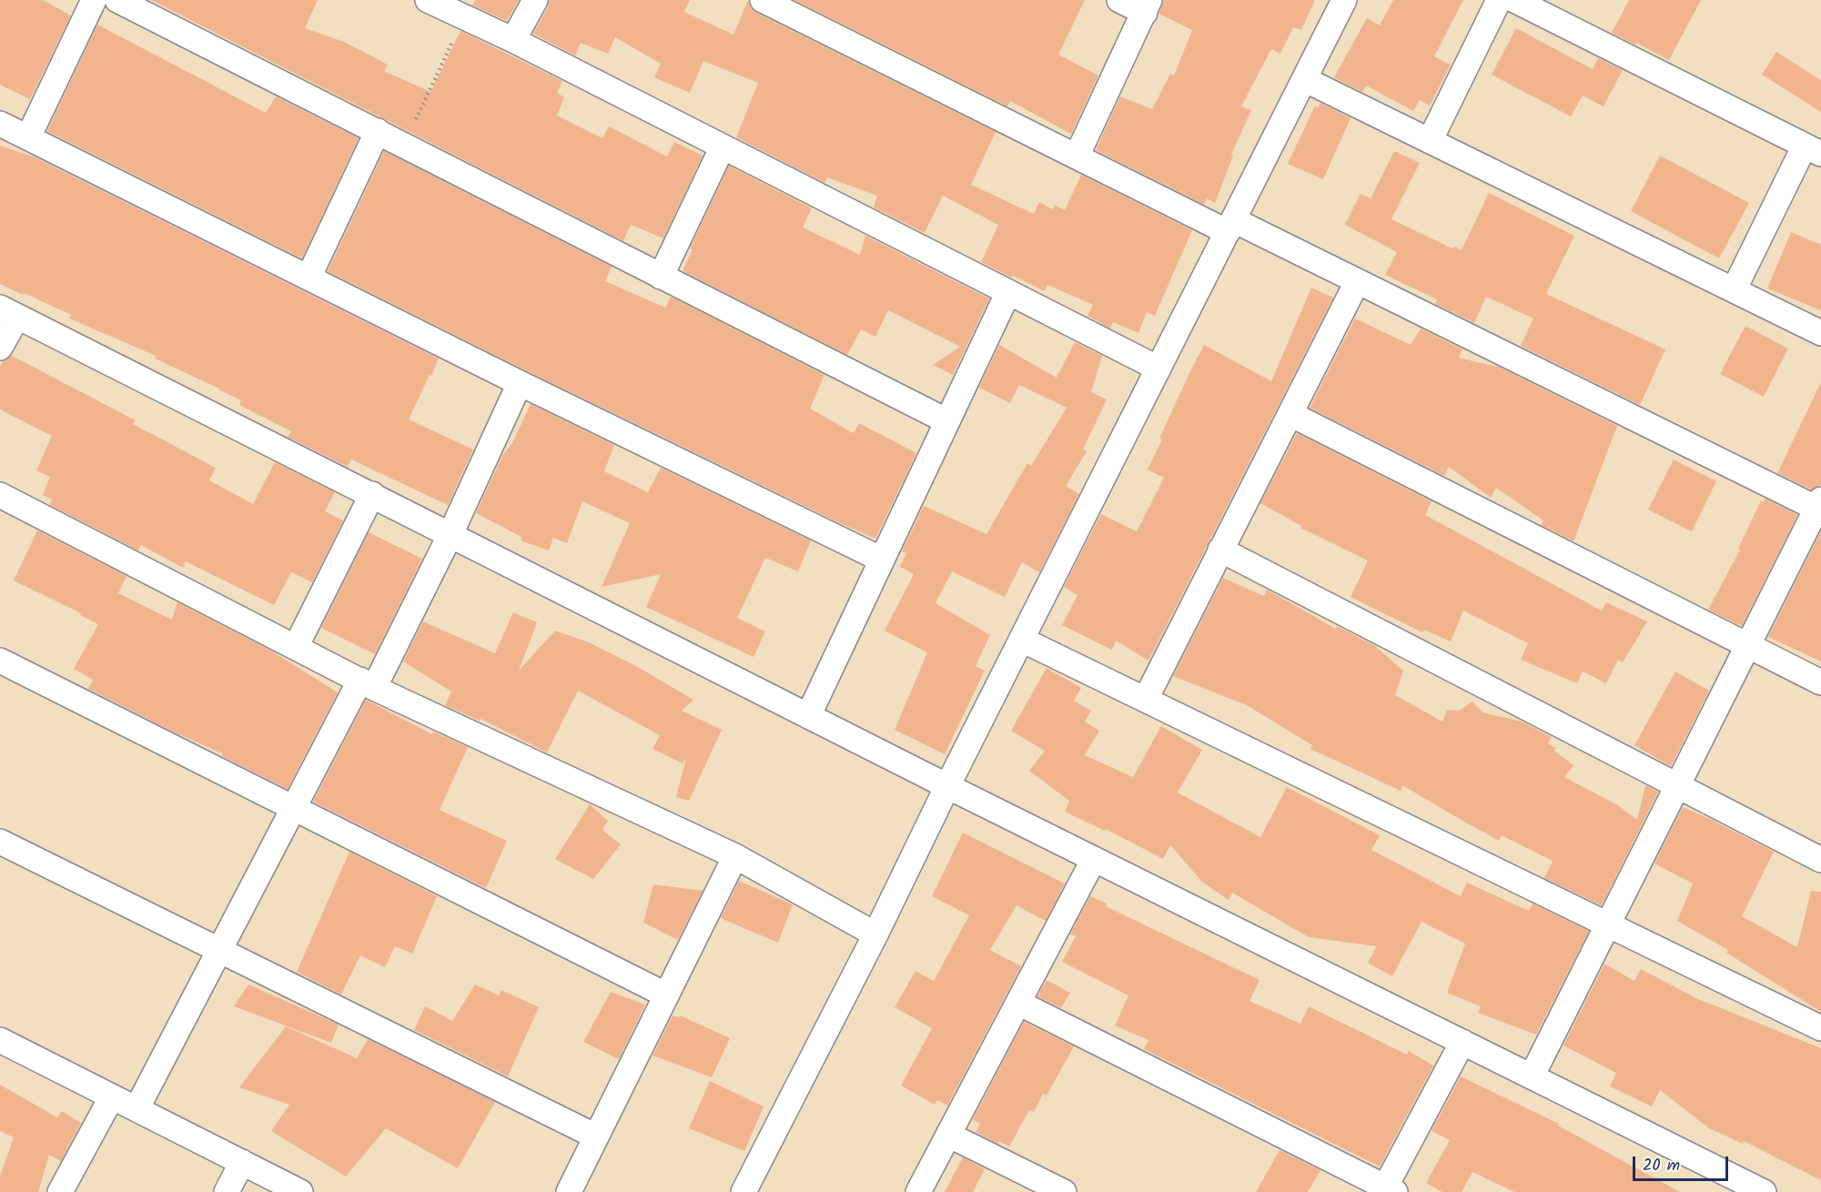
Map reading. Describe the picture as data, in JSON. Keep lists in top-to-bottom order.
{
  "scale_bar": "20 m"
}
